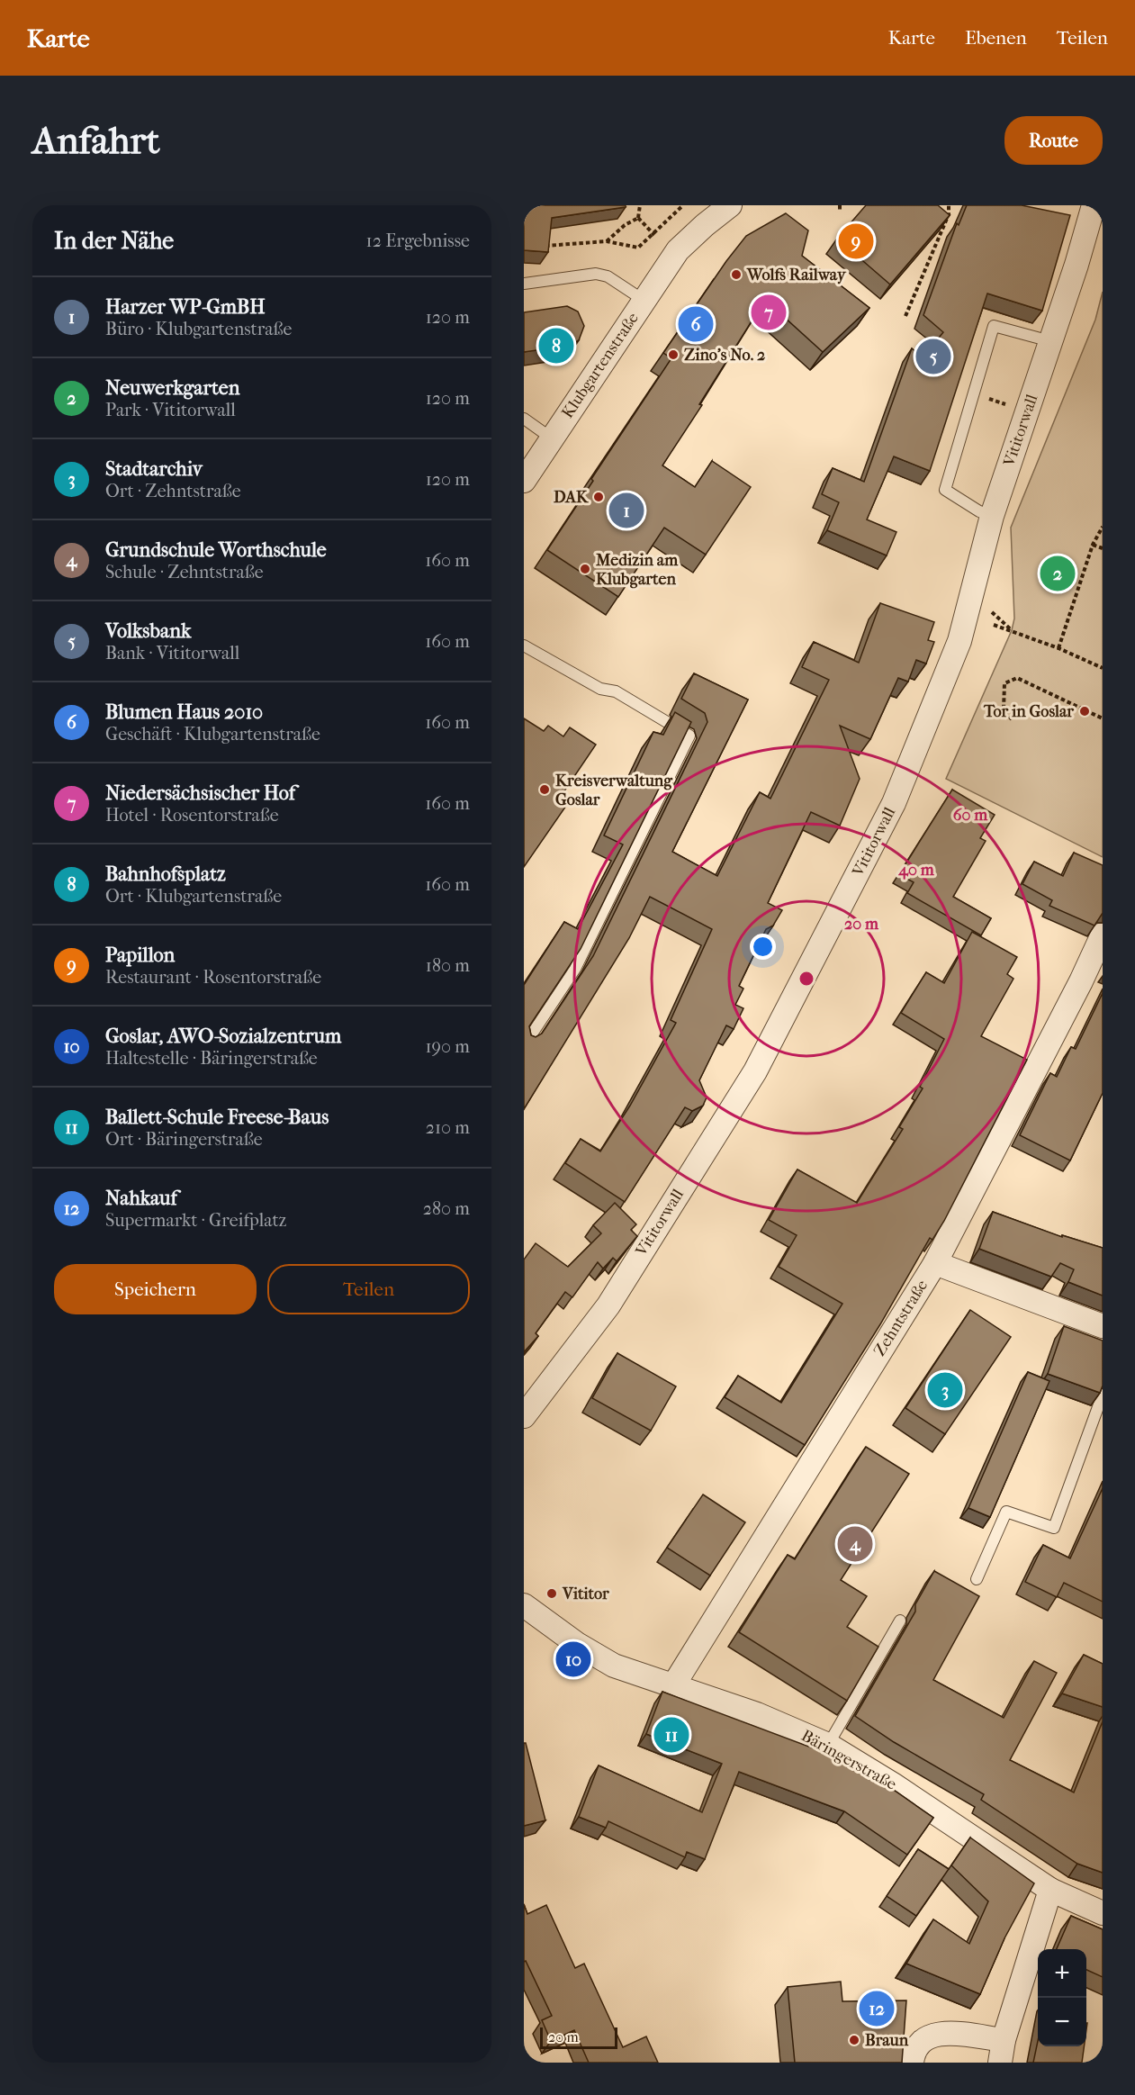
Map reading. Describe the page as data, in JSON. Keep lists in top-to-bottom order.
{
  "streets": {
    "street": [
      "Klubgartenstraße",
      "Vititorwall",
      "Zehntstraße",
      "Bäringerstraße"
    ]
  },
  "crossings": [
    ["Zehntstraße", "Bäringerstraße"]
  ],
  "places": [
    "Wolfs Railway",
    "Zino's No. 2",
    "DAK",
    "Medizin am Klubgarten",
    "Tor in Goslar",
    "Kreisverwaltung Goslar",
    "Vititor",
    "Braun"
  ],
  "scale_bar": "20 m",
  "page": {
    "header": "Karte",
    "nav": ["Karte", "Ebenen", "Teilen"],
    "buttons": [
      "Route",
      ["Speichern", "Teilen"]
    ],
    "title": "Anfahrt",
    "heading": ["In der Nähe", "12 Ergebnisse"],
    "pins": [
      "9",
      "7",
      "6",
      "8",
      "5",
      "1",
      "2",
      "3",
      "4",
      "10",
      "11",
      "12"
    ],
    "list": [
      {
        "mark": "1",
        "name": "Harzer WP-GmBH",
        "note": "Büro · Klubgartenstraße",
        "value": "120 m"
      },
      {
        "mark": "2",
        "name": "Neuwerkgarten",
        "note": "Park · Vititorwall",
        "value": "120 m"
      },
      {
        "mark": "3",
        "name": "Stadtarchiv",
        "note": "Ort · Zehntstraße",
        "value": "120 m"
      },
      {
        "mark": "4",
        "name": "Grundschule Worthschule",
        "note": "Schule · Zehntstraße",
        "value": "160 m"
      },
      {
        "mark": "5",
        "name": "Volksbank",
        "note": "Bank · Vititorwall",
        "value": "160 m"
      },
      {
        "mark": "6",
        "name": "Blumen Haus 2010",
        "note": "Geschäft · Klubgartenstraße",
        "value": "160 m"
      },
      {
        "mark": "7",
        "name": "Niedersächsischer Hof",
        "note": "Hotel · Rosentorstraße",
        "value": "160 m"
      },
      {
        "mark": "8",
        "name": "Bahnhofsplatz",
        "note": "Ort · Klubgartenstraße",
        "value": "160 m"
      },
      {
        "mark": "9",
        "name": "Papillon",
        "note": "Restaurant · Rosentorstraße",
        "value": "180 m"
      },
      {
        "mark": "10",
        "name": "Goslar, AWO-Sozialzentrum",
        "note": "Haltestelle · Bäringerstraße",
        "value": "190 m"
      },
      {
        "mark": "11",
        "name": "Ballett-Schule Freese-Baus",
        "note": "Ort · Bäringerstraße",
        "value": "210 m"
      },
      {
        "mark": "12",
        "name": "Nahkauf",
        "note": "Supermarkt · Greifplatz",
        "value": "280 m"
      }
    ],
    "map_buttons": ["+", "−"],
    "scale": "20 m"
  },
  "rings": ["60 m", "40 m", "20 m"]
}
